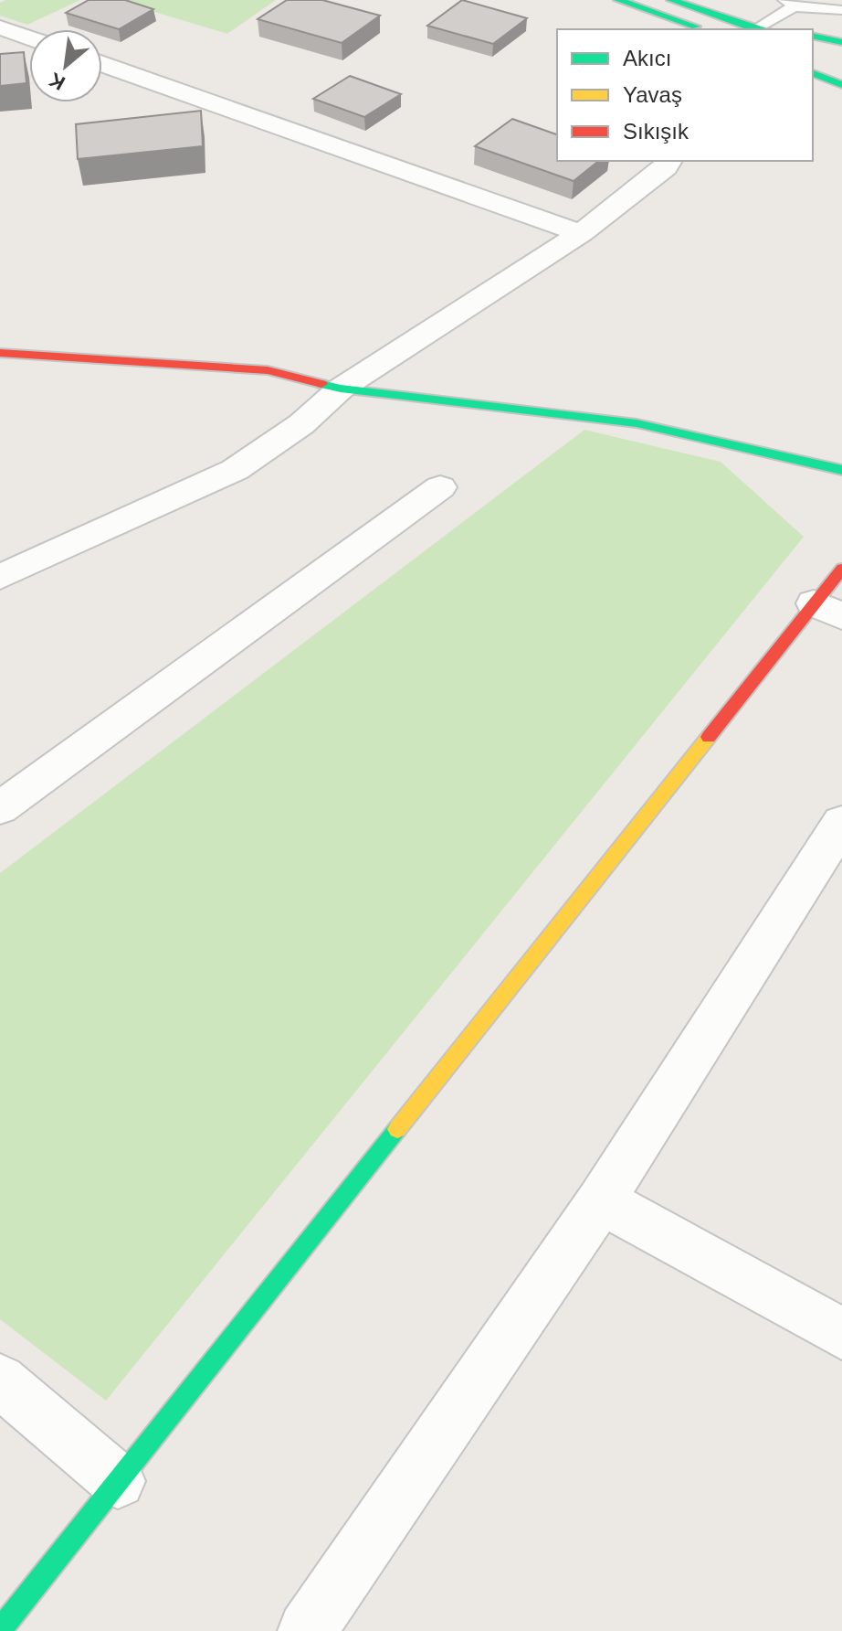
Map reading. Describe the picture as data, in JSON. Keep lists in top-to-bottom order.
{
  "legend": ["Akıcı", "Yavaş", "Sıkışık"],
  "north": "bottom left"
}
